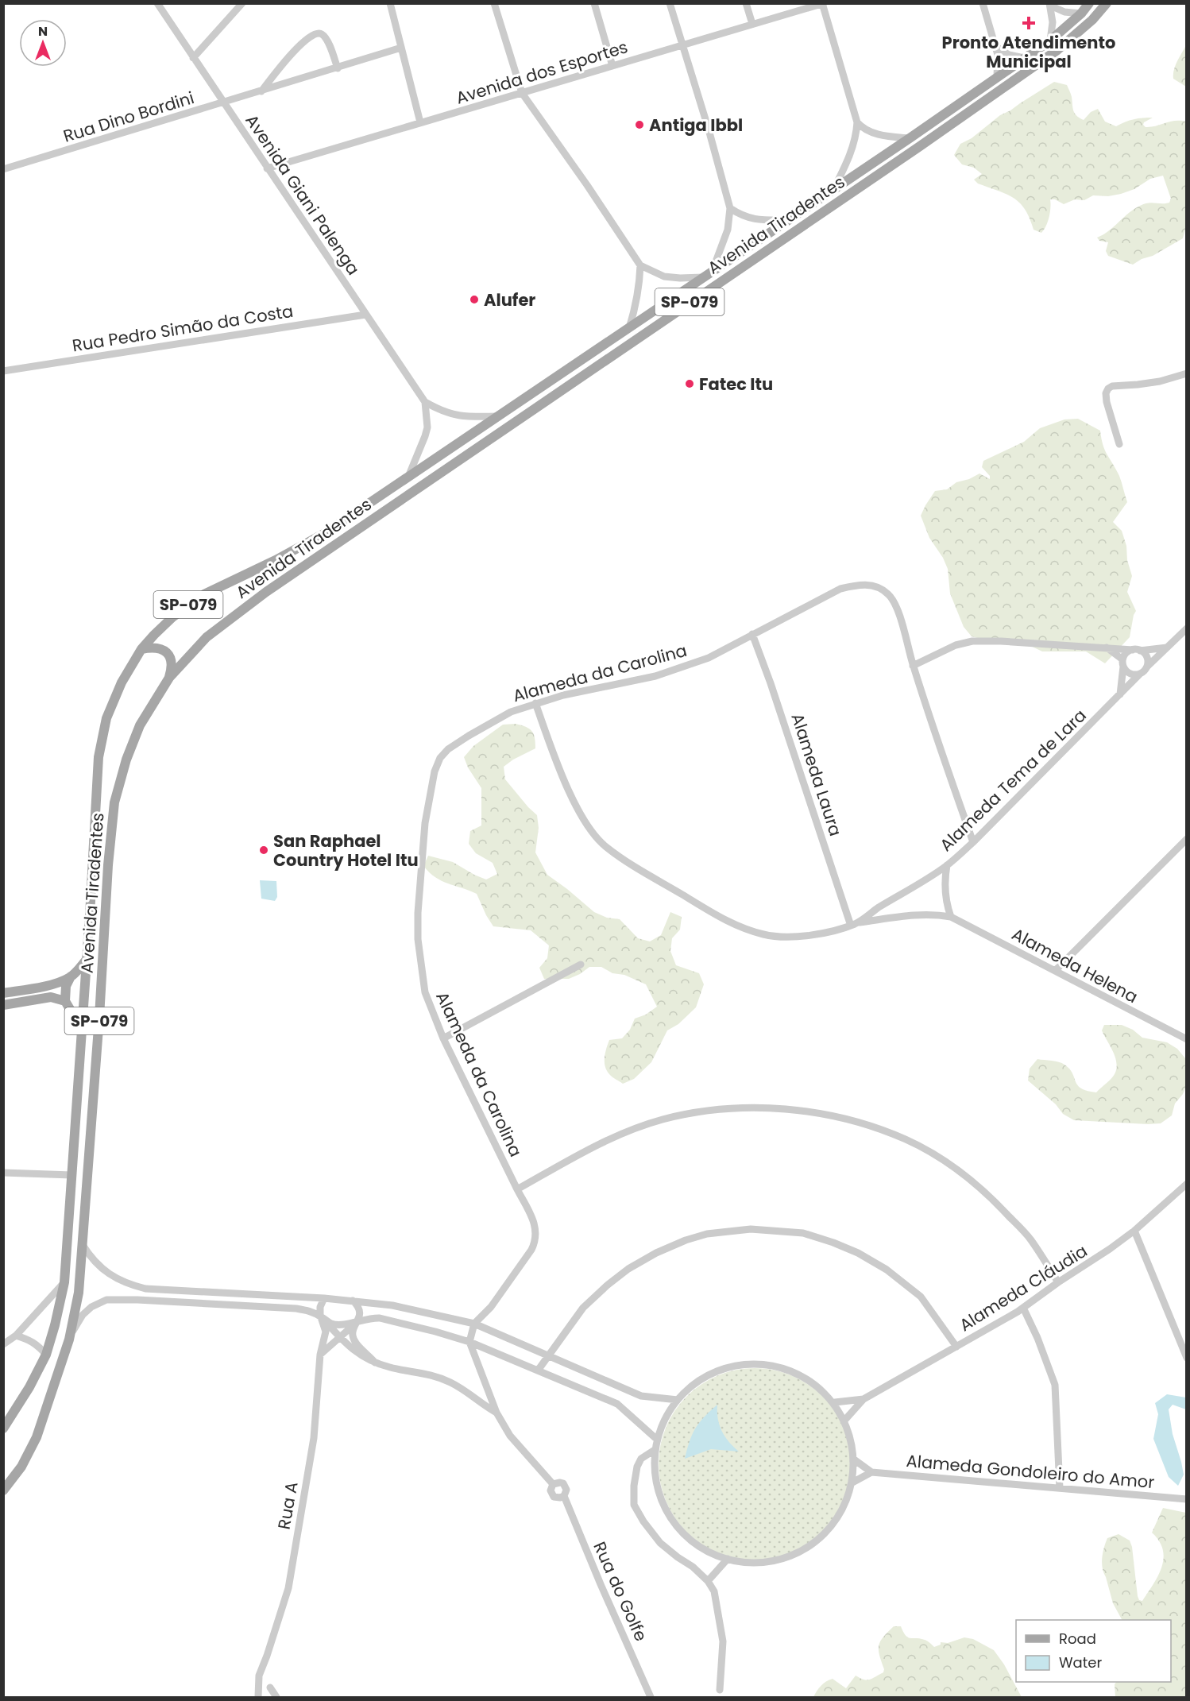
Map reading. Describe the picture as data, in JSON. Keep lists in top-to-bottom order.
{
  "streets": {
    "main road": ["Avenida Tiradentes", "SP-079"],
    "street": [
      "Avenida dos Esportes",
      "Rua Dino Bordini",
      "Avenida Giani Palenga",
      "Rua Pedro Simão da Costa",
      "Alameda da Carolina",
      "Alameda Laura",
      "Alameda Tema de Lara",
      "Alameda Helena",
      "Alameda Cláudia",
      "Alameda Gondoleiro do Amor",
      "Rua A",
      "Rua do Golfe"
    ]
  },
  "crossings": [
    ["Avenida dos Esportes", "Avenida Giani Palenga"],
    ["Rua Dino Bordini", "Avenida Giani Palenga"],
    ["Avenida Giani Palenga", "Rua Pedro Simão da Costa"],
    ["Alameda da Carolina", "Alameda Laura"],
    ["Alameda da Carolina", "Alameda Tema de Lara"],
    ["Alameda Laura", "Alameda Tema de Lara"],
    ["Alameda Laura", "Alameda Helena"],
    ["Alameda Tema de Lara", "Alameda Helena"]
  ],
  "places": {
    "health": ["Pronto Atendimento Municipal"],
    "other": [
      "Antiga Ibbl",
      "Alufer",
      "Fatec Itu",
      "San Raphael Country Hotel Itu"
    ]
  },
  "legend": ["Road", "Water"],
  "north": "top"
}
